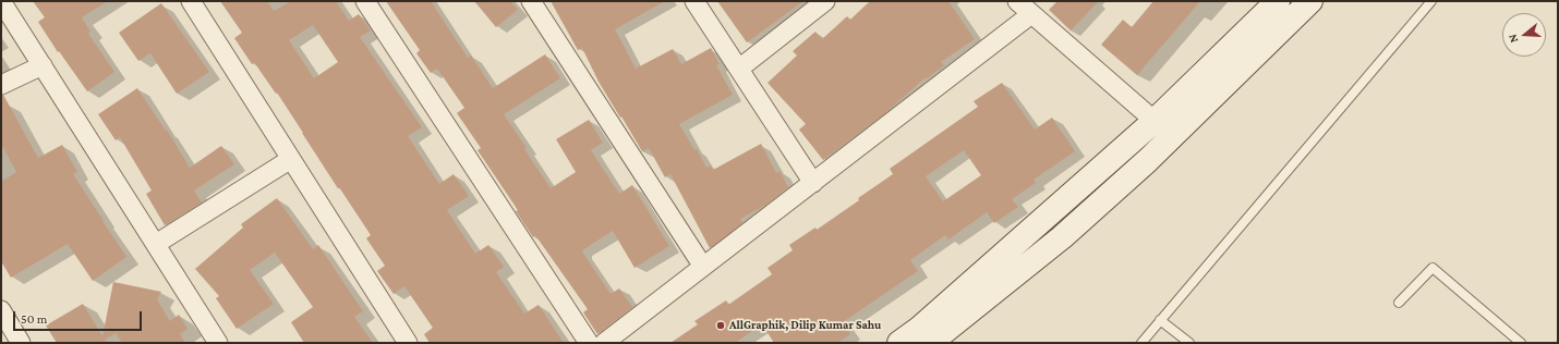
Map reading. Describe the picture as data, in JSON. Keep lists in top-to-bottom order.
{
  "places": ["AllGraphik, Dilip Kumar Sahu"],
  "scale_bar": "50 m",
  "north": "left"
}
